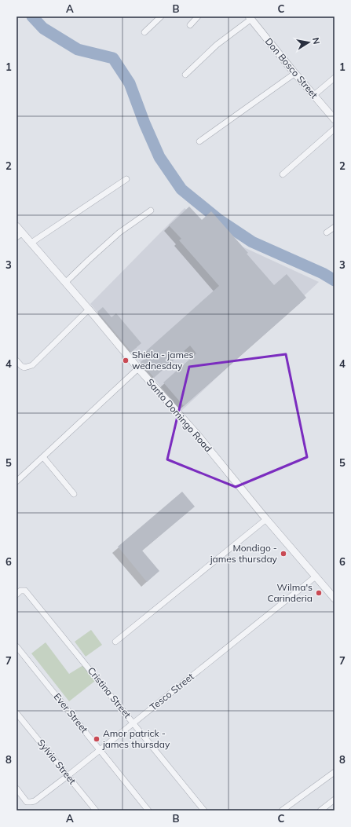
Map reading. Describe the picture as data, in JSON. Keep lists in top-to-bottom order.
{
  "streets": {
    "street": [
      "Don Bosco Street",
      "Santo Domingo Road",
      "Tesco Street",
      "Cristina Street",
      "Ever Street",
      "Sylvia Street"
    ]
  },
  "crossings": [
    ["Santo Domingo Road", "Tesco Street"],
    ["Tesco Street", "Cristina Street"],
    ["Tesco Street", "Ever Street"],
    ["Tesco Street", "Sylvia Street"]
  ],
  "places": [
    "Shiela - james wednesday",
    "Mondigo - james thursday",
    "Wilma's Carinderia",
    "Amor patrick - james thursday"
  ],
  "north": "right",
  "grid": {
    "columns": ["A", "B", "C"],
    "rows": [
      "1",
      "2",
      "3",
      "4",
      "5",
      "6",
      "7",
      "8"
    ]
  }
}
